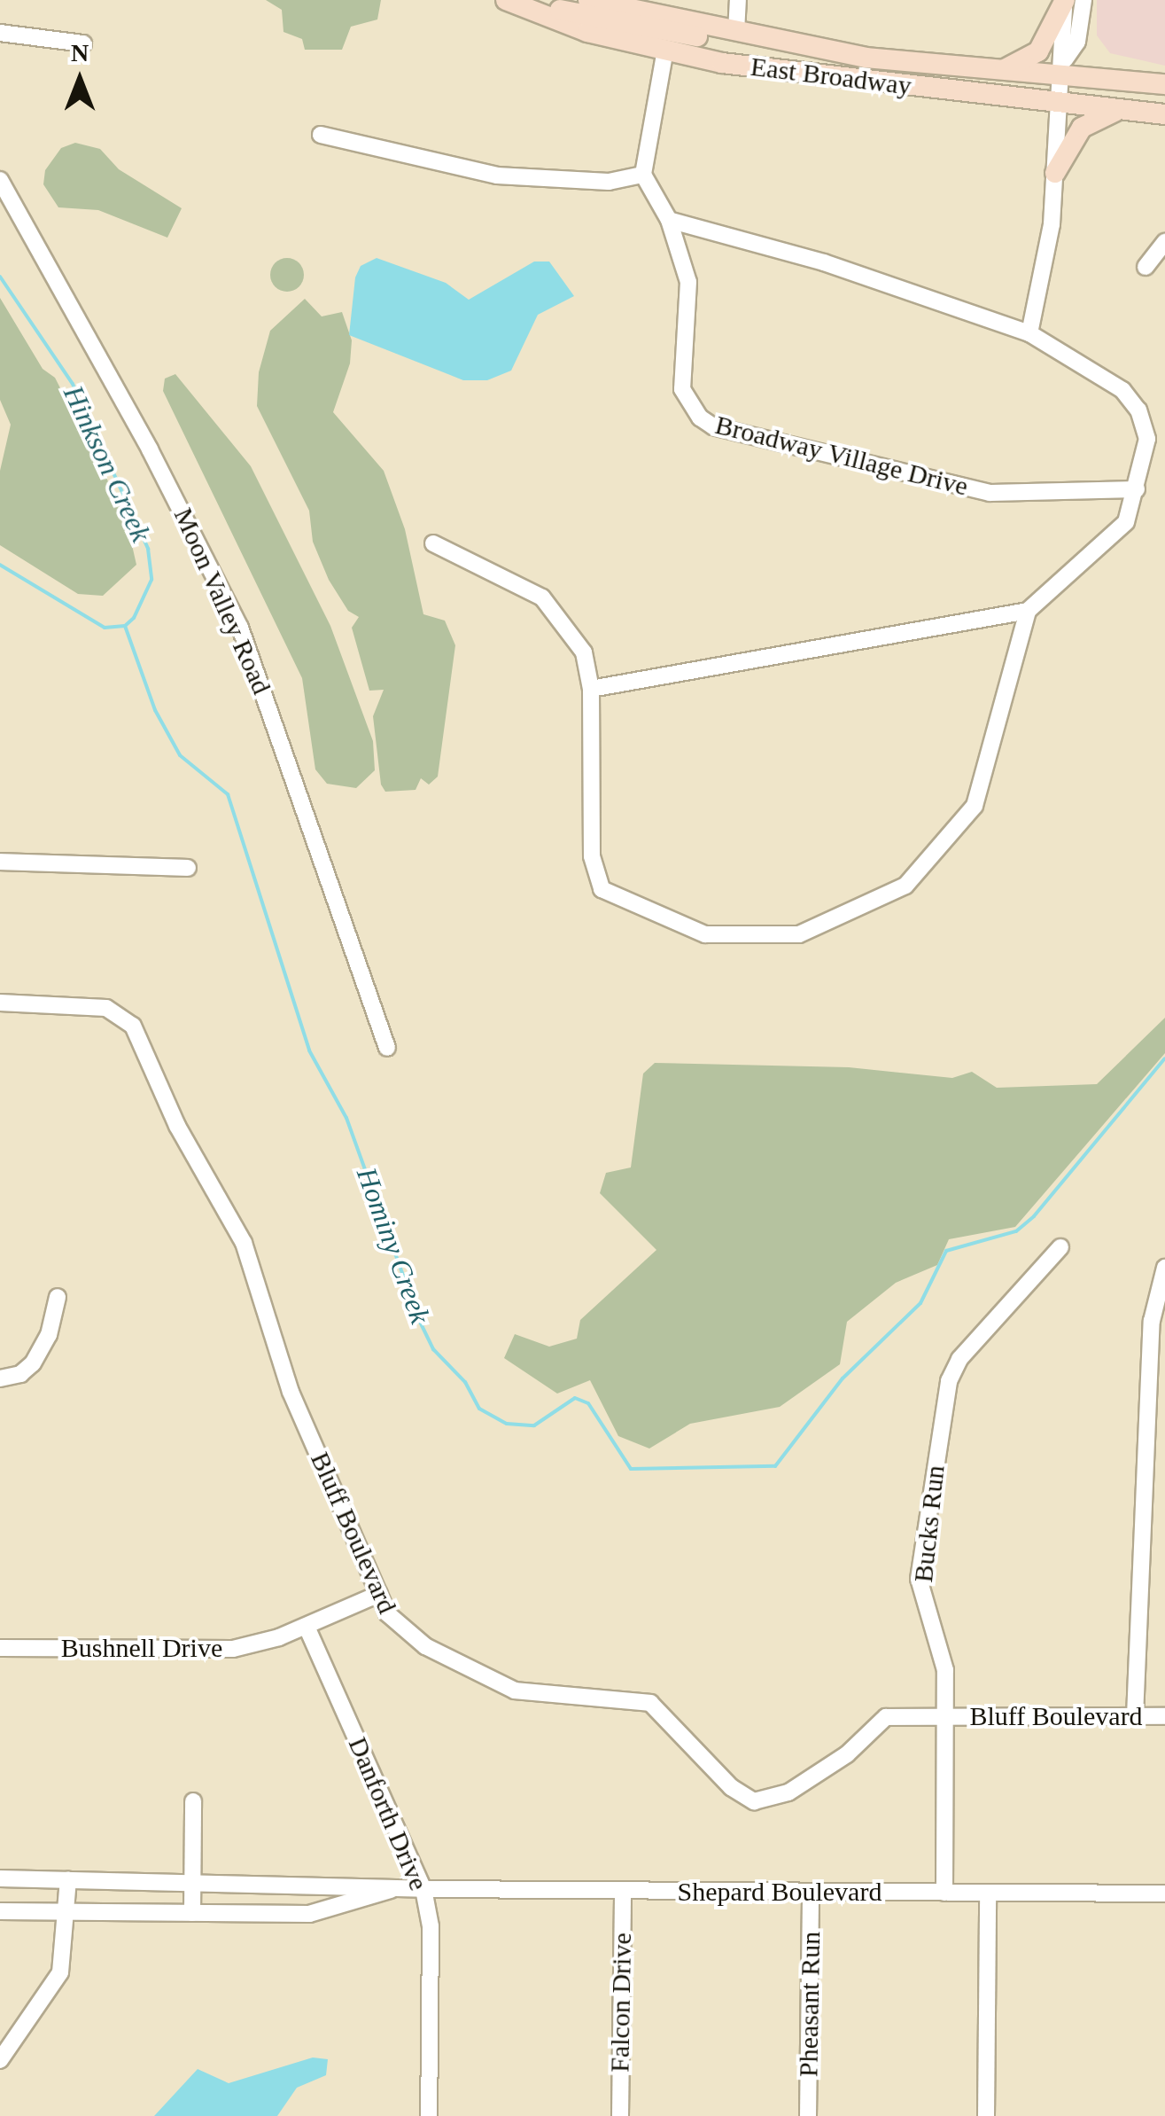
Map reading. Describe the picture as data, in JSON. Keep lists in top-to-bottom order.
{
  "streets": {
    "main road": ["East Broadway"],
    "street": [
      "Broadway Village Drive",
      "Moon Valley Road",
      "Bucks Run",
      "Bluff Boulevard",
      "Bushnell Drive",
      "Danforth Drive",
      "Shepard Boulevard",
      "Falcon Drive",
      "Pheasant Run"
    ]
  },
  "crossings": [
    ["Bucks Run", "Bluff Boulevard"],
    ["Bucks Run", "Shepard Boulevard"],
    ["Bluff Boulevard", "Bushnell Drive"],
    ["Bushnell Drive", "Danforth Drive"],
    ["Danforth Drive", "Shepard Boulevard"],
    ["Shepard Boulevard", "Falcon Drive"],
    ["Shepard Boulevard", "Pheasant Run"]
  ],
  "water": ["Hinkson Creek", "Hominy Creek"],
  "north": "top"
}
